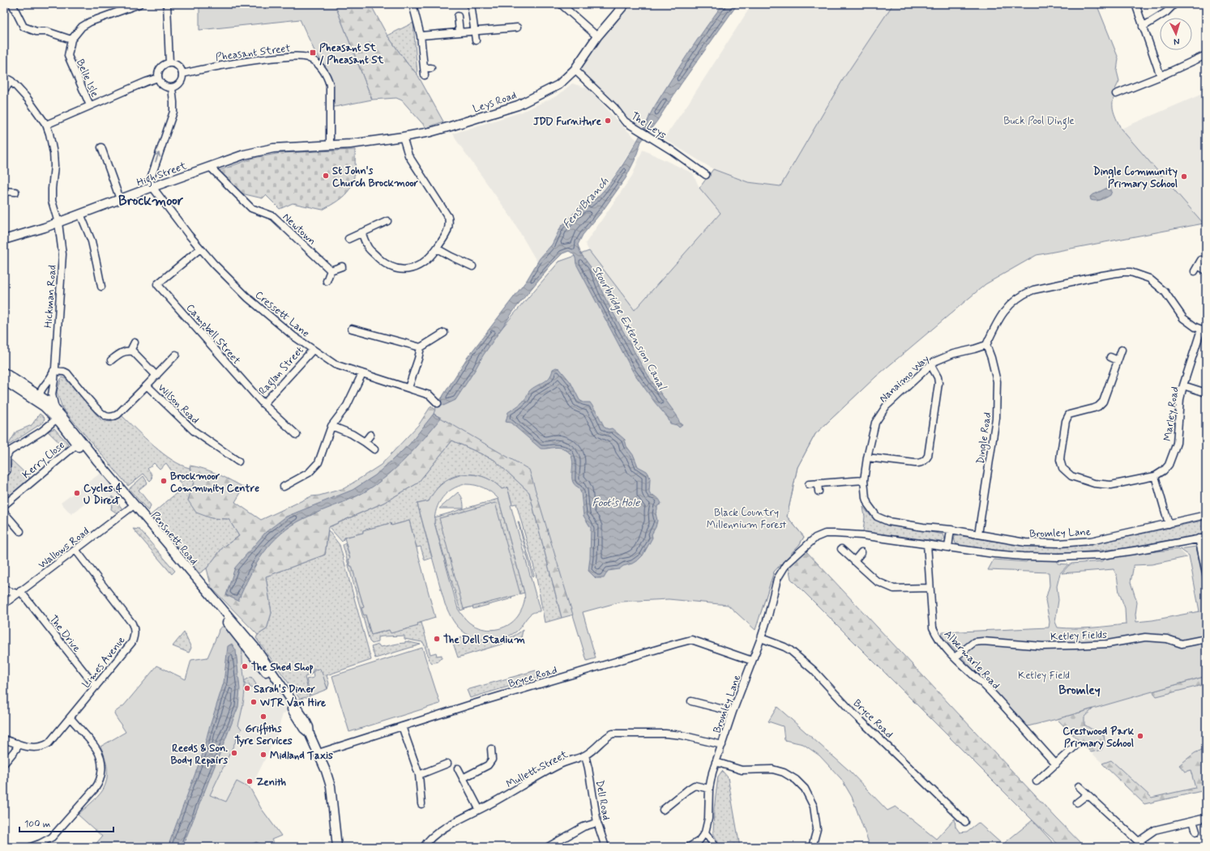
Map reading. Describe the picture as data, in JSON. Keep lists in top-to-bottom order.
{
  "streets": {
    "main road": ["Leys Road", "High Street", "Pensnett Road"],
    "street": [
      "Pheasant Street",
      "Belle Isle",
      "The Leys",
      "Newtown",
      "Hickman Road",
      "Cressett Lane",
      "Campbell Street",
      "Raglan Street",
      "Nanaimo Way",
      "Wilson Road",
      "Marley Road",
      "Dingle Road",
      "Kerry Close",
      "Bromley Lane",
      "Wallows Road",
      "The Drive",
      "Ketley Fields",
      "Albermarle Road",
      "Limes Avenue",
      "Bryce Road",
      "Mullett Street",
      "Dell Road"
    ]
  },
  "crossings": [
    ["Pheasant Street", "Leys Road"],
    ["Pheasant Street", "High Street"],
    ["Leys Road", "The Leys"],
    ["Leys Road", "High Street"],
    ["High Street", "Newtown"],
    ["High Street", "Hickman Road"],
    ["High Street", "Cressett Lane"],
    ["Hickman Road", "Wilson Road"],
    ["Hickman Road", "Pensnett Road"],
    ["Cressett Lane", "Campbell Street"],
    ["Cressett Lane", "Raglan Street"],
    ["Campbell Street", "Raglan Street"],
    ["Nanaimo Way", "Dingle Road"],
    ["Nanaimo Way", "Bromley Lane"],
    ["Dingle Road", "Bromley Lane"],
    ["Kerry Close", "Pensnett Road"],
    ["Bromley Lane", "Albermarle Road"],
    ["Bromley Lane", "Bryce Road"],
    ["Bromley Lane", "Mullett Street"],
    ["Pensnett Road", "Wallows Road"],
    ["Pensnett Road", "Bryce Road"],
    ["Wallows Road", "The Drive"],
    ["Wallows Road", "Limes Avenue"],
    ["The Drive", "Limes Avenue"],
    ["Ketley Fields", "Albermarle Road"],
    ["Mullett Street", "Dell Road"]
  ],
  "districts": ["Brockmoor", "Bromley"],
  "water": ["Fens Branch", "Stourbridge Extension Canal", "Foot's Hole"],
  "parks": ["Buck Pool Dingle", "Black Country Millennium Forest", "Ketley Field"],
  "places": {
    "transit": ["Pheasant St / Pheasant St"],
    "other": [
      "JDD Furniture",
      "St John's Church Brockmoor",
      "Dingle Community Primary School",
      "Brockmoor Community Centre",
      "Cycles 4 U Direct",
      "The Dell Stadium",
      "The Shed Shop",
      "Sarah's Diner",
      "WTR Van Hire",
      "Griffiths Tyre Services",
      "Crestwood Park Primary School",
      "Reeds & Son. Body Repairs",
      "Midland Taxis",
      "Zenith"
    ]
  },
  "scale_bar": "100 m",
  "north": "bottom"
}
